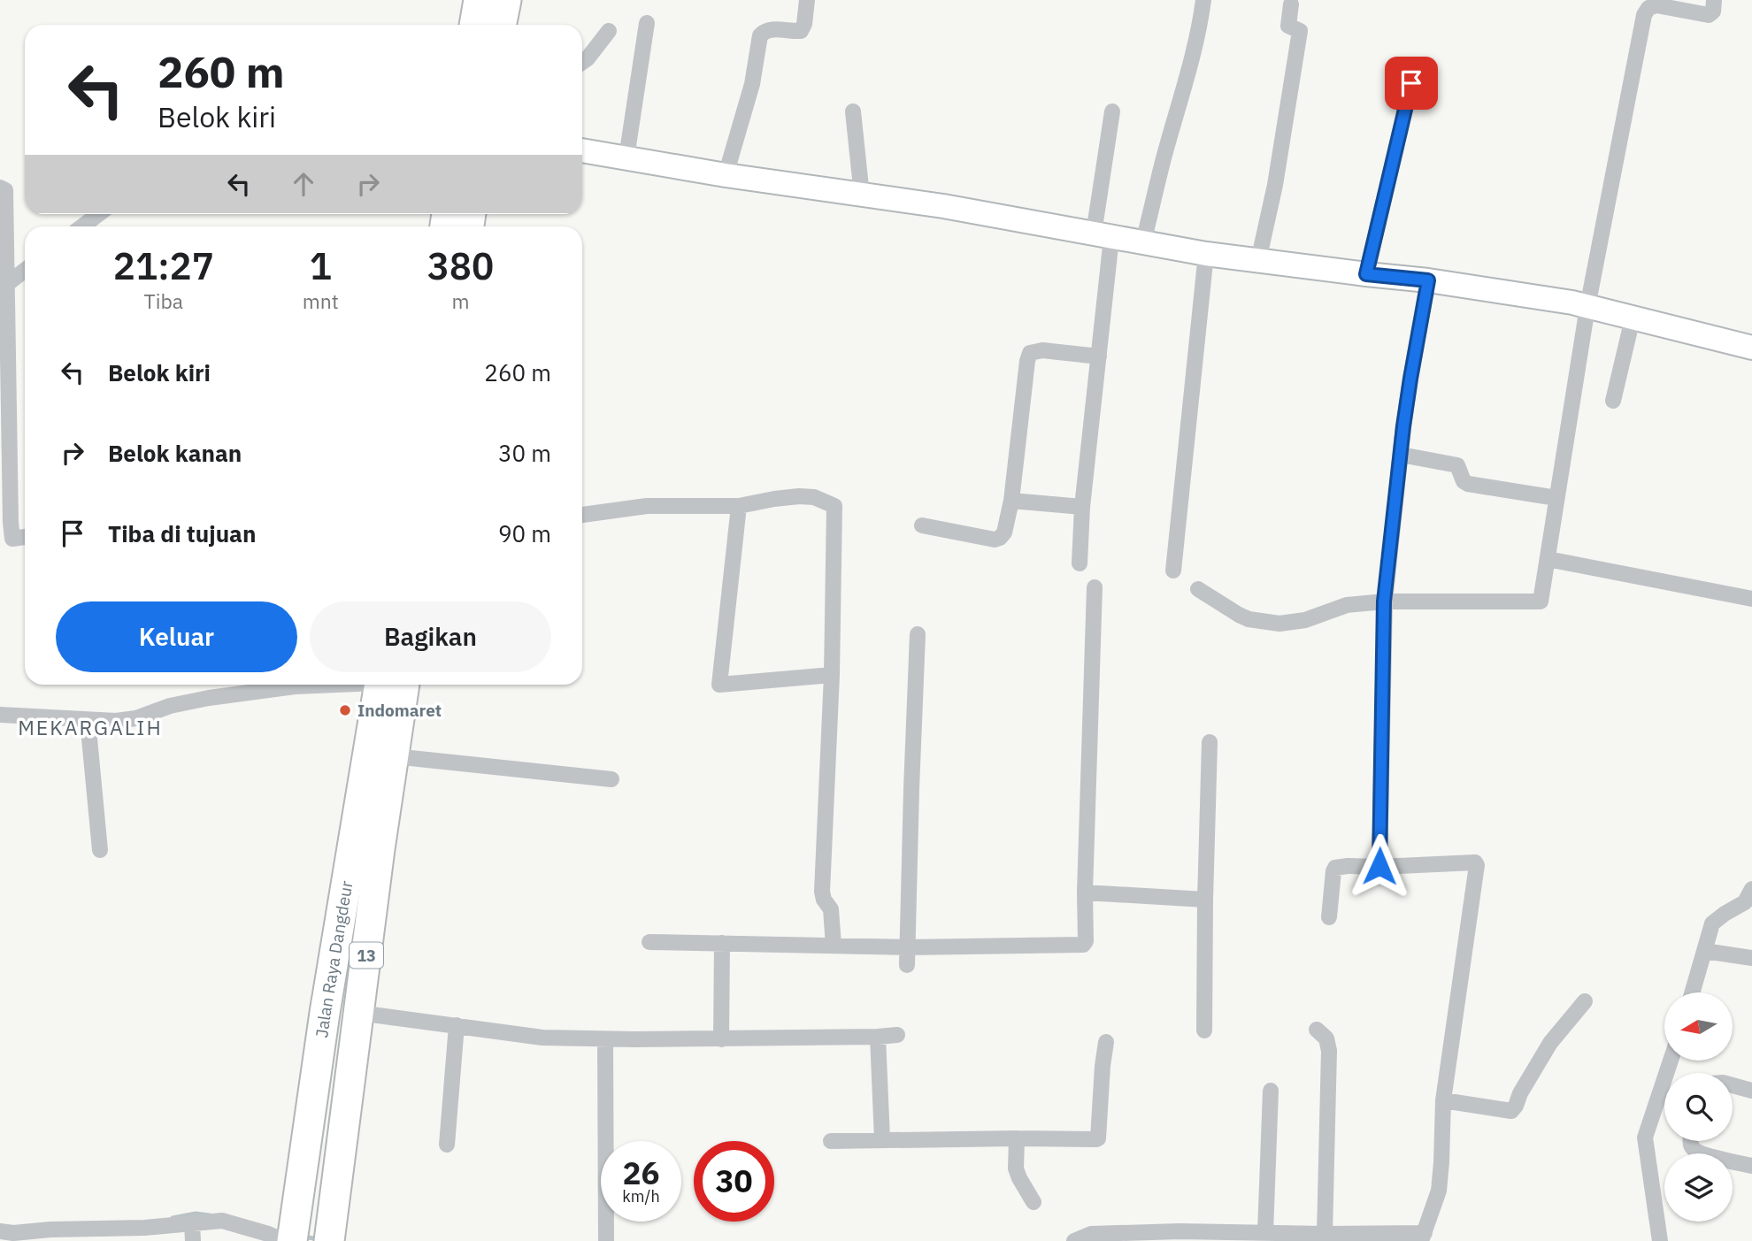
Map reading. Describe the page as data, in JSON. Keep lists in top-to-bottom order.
{
  "streets": {
    "highway": ["13", "Jalan Raya Dangdeur"]
  },
  "districts": ["MEKARGALIH"],
  "places": ["Indomaret"],
  "north": "left",
  "page": {
    "turn": ["260 m", "Belok kiri"],
    "eta": [
      "21:27",
      "Tiba",
      "1",
      "mnt",
      "380",
      "m"
    ],
    "list": [
      {
        "name": "Belok kiri",
        "value": "260 m"
      },
      {
        "name": "Belok kanan",
        "value": "30 m"
      },
      {
        "name": "Tiba di tujuan",
        "value": "90 m"
      }
    ],
    "buttons": ["Keluar", "Bagikan"],
    "speed": "26 km/h",
    "limit": "30"
  }
}
